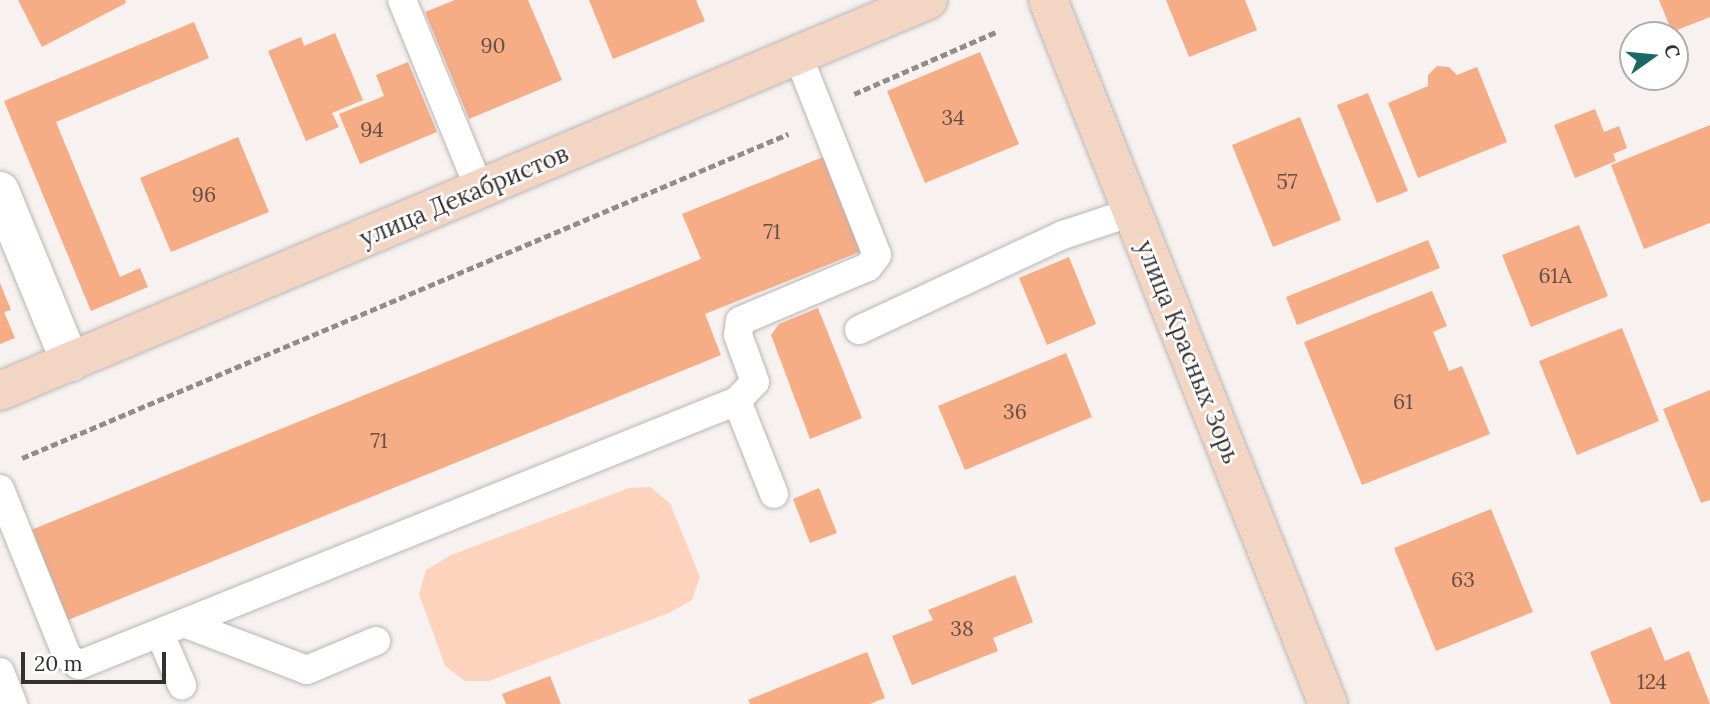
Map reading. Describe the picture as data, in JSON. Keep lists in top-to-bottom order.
{
  "streets": {
    "street": ["улица Декабристов", "улица Красных Зорь"]
  },
  "house_numbers": [
    "90",
    "34",
    "94",
    "57",
    "96",
    "71",
    "61А",
    "61",
    "36",
    "71",
    "63",
    "38",
    "124"
  ],
  "scale_bar": "20 m",
  "north": "right"
}
